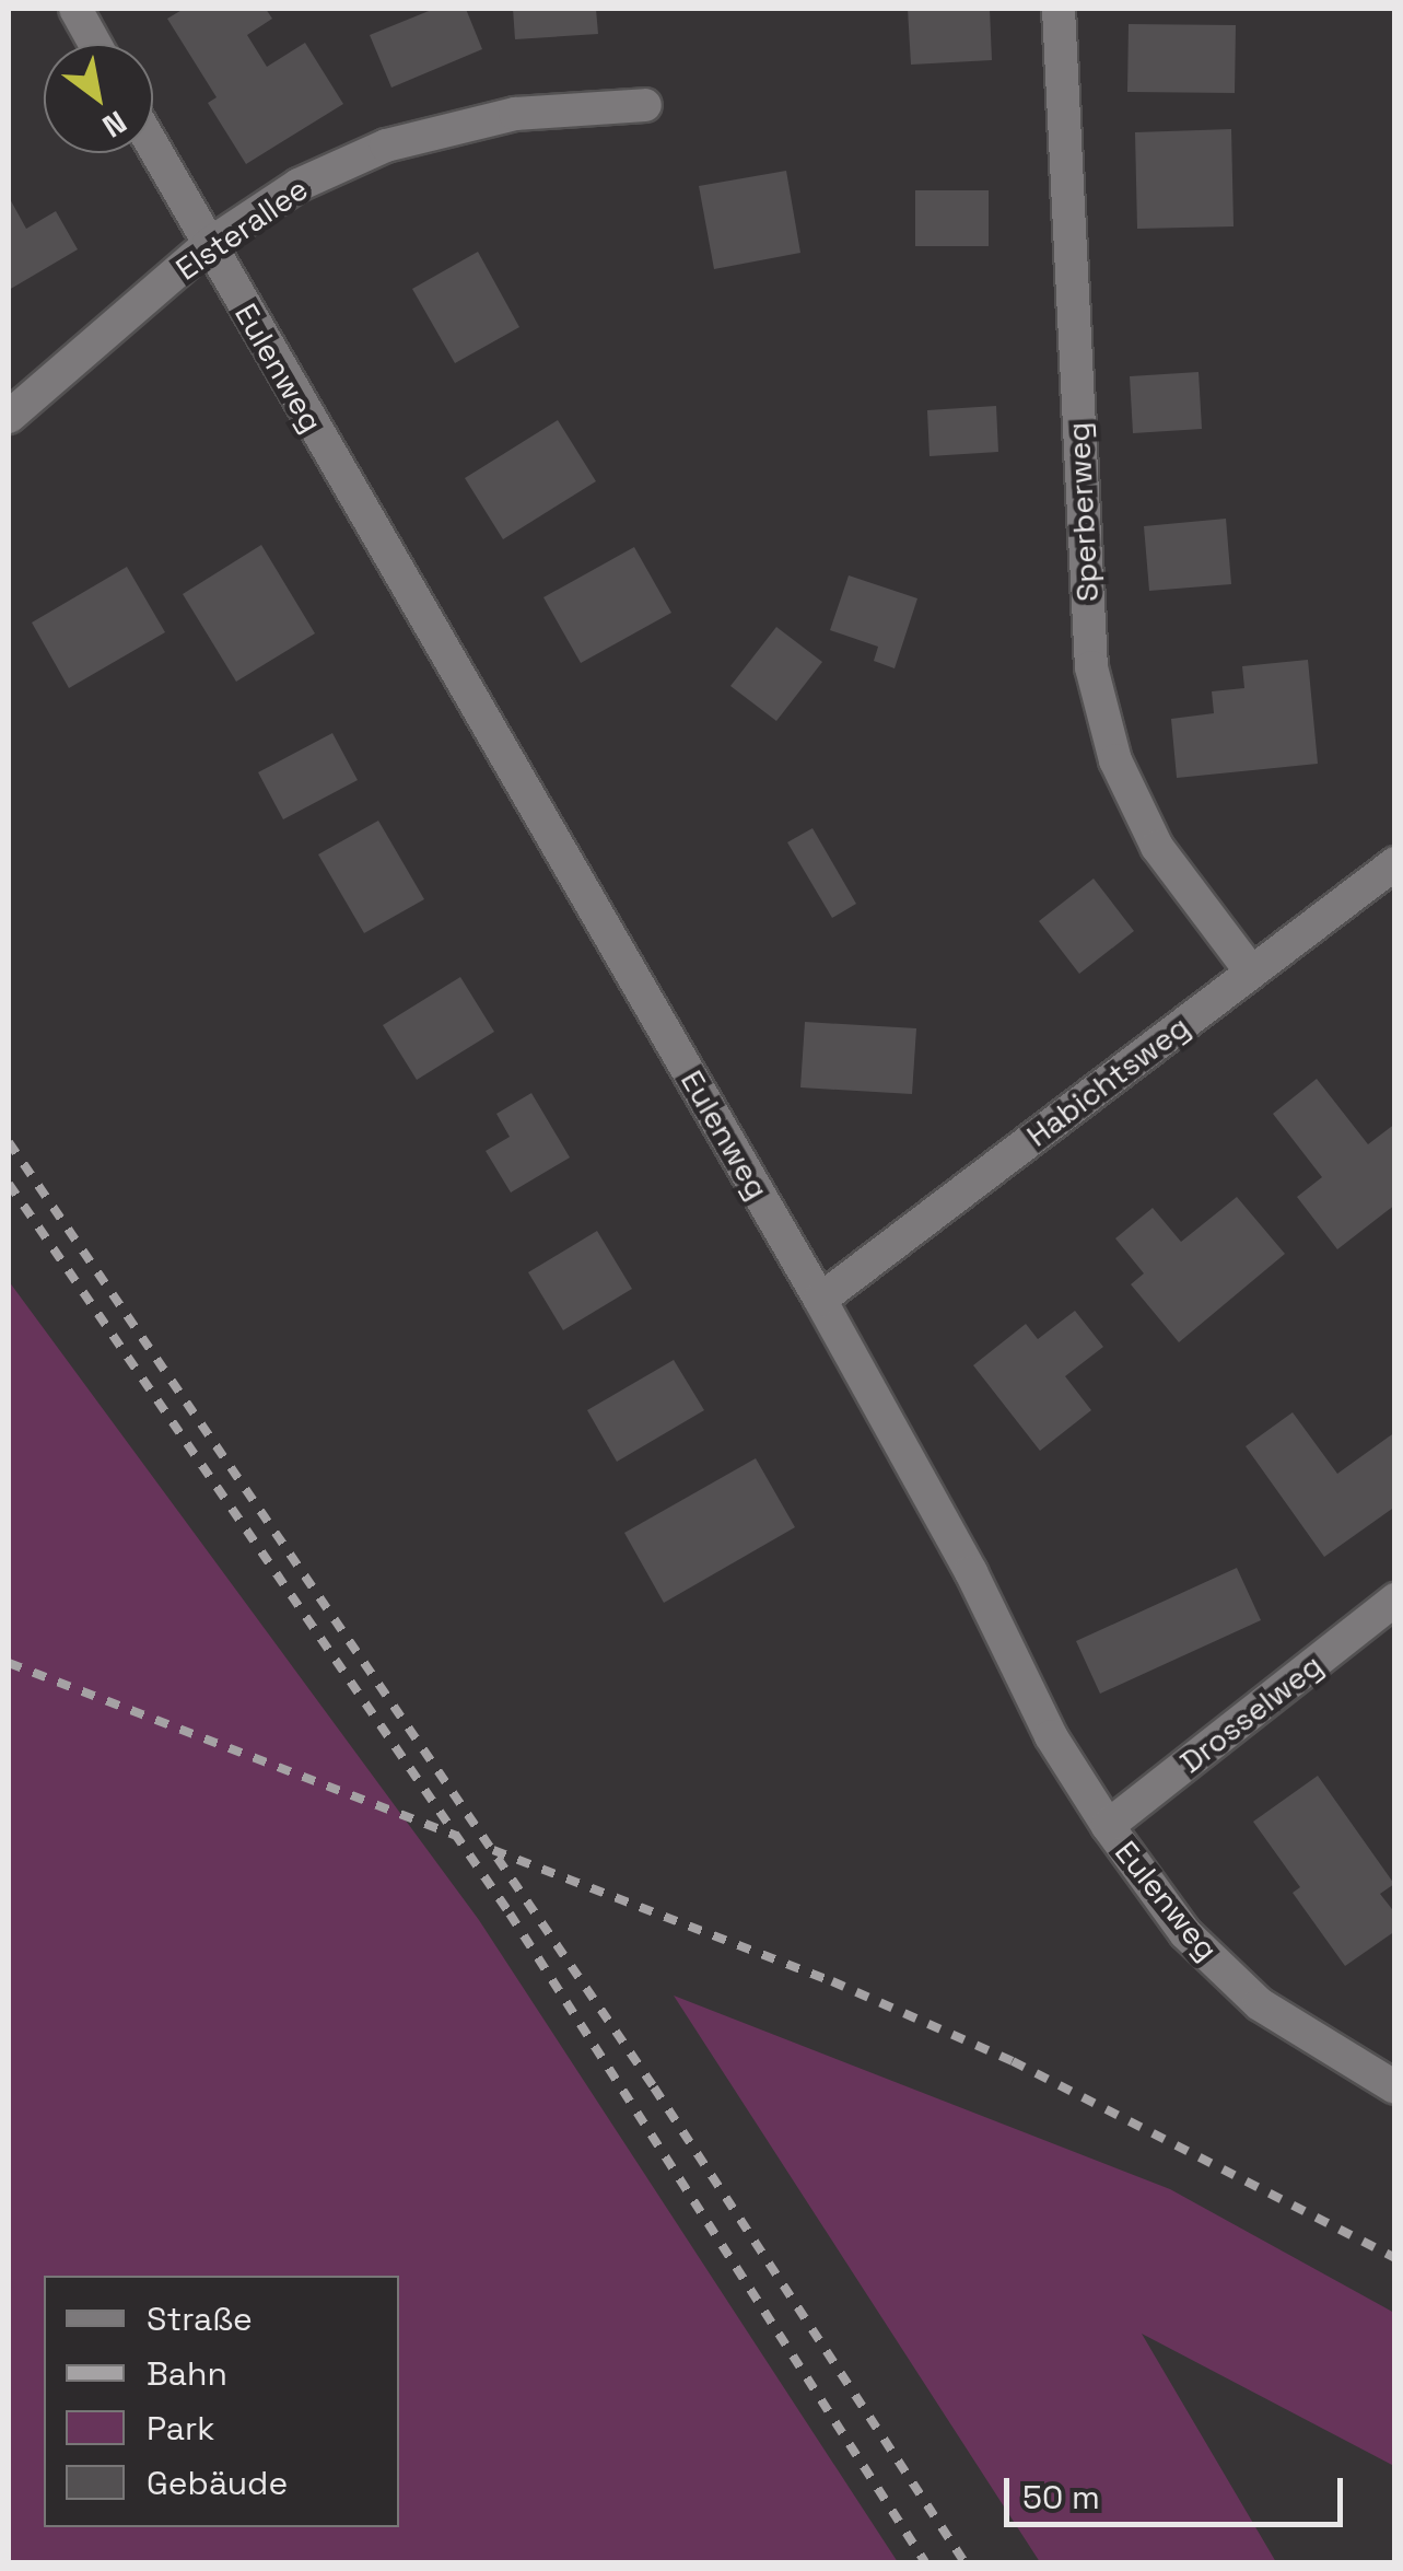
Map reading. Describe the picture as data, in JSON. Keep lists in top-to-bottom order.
{
  "streets": {
    "street": [
      "Elsterallee",
      "Eulenweg",
      "Sperberweg",
      "Habichtsweg",
      "Drosselweg"
    ]
  },
  "crossings": [
    ["Elsterallee", "Eulenweg"],
    ["Eulenweg", "Habichtsweg"],
    ["Eulenweg", "Drosselweg"],
    ["Sperberweg", "Habichtsweg"]
  ],
  "legend": [
    "Straße",
    "Bahn",
    "Park",
    "Gebäude"
  ],
  "scale_bar": "50 m",
  "north": "bottom right"
}
